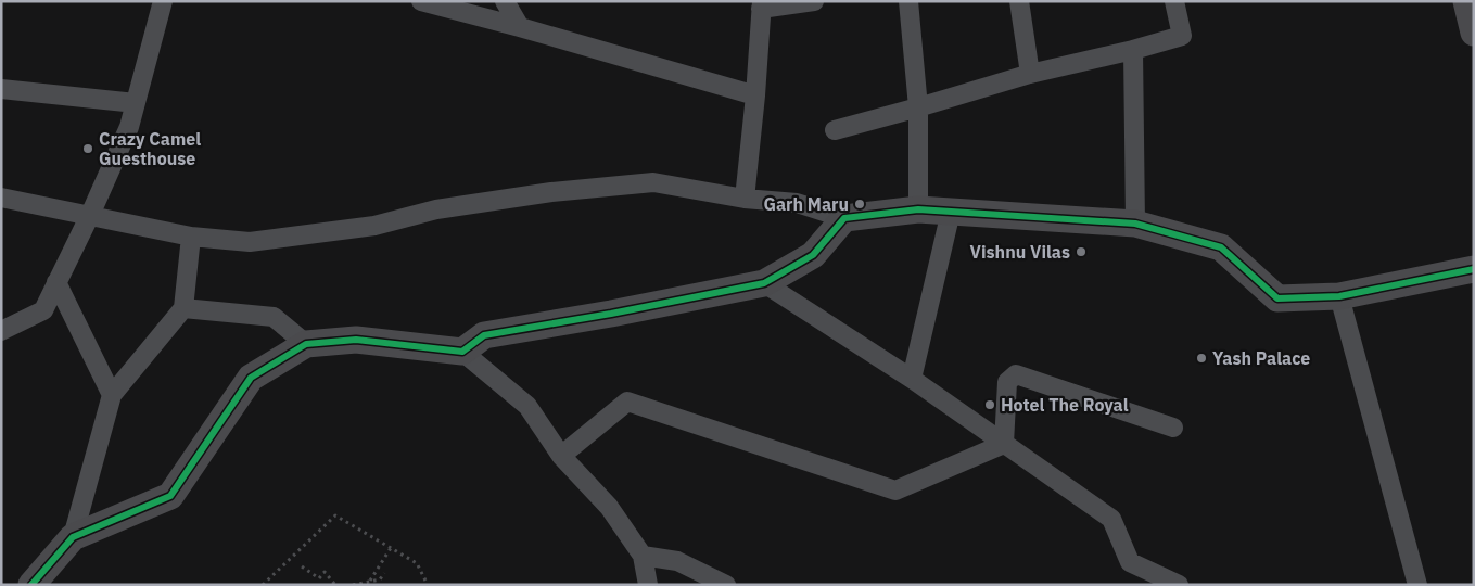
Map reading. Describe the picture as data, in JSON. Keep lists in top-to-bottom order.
{
  "places": [
    "Crazy Camel Guesthouse",
    "Garh Maru",
    "Vishnu Vilas",
    "Yash Palace",
    "Hotel The Royal"
  ]
}
